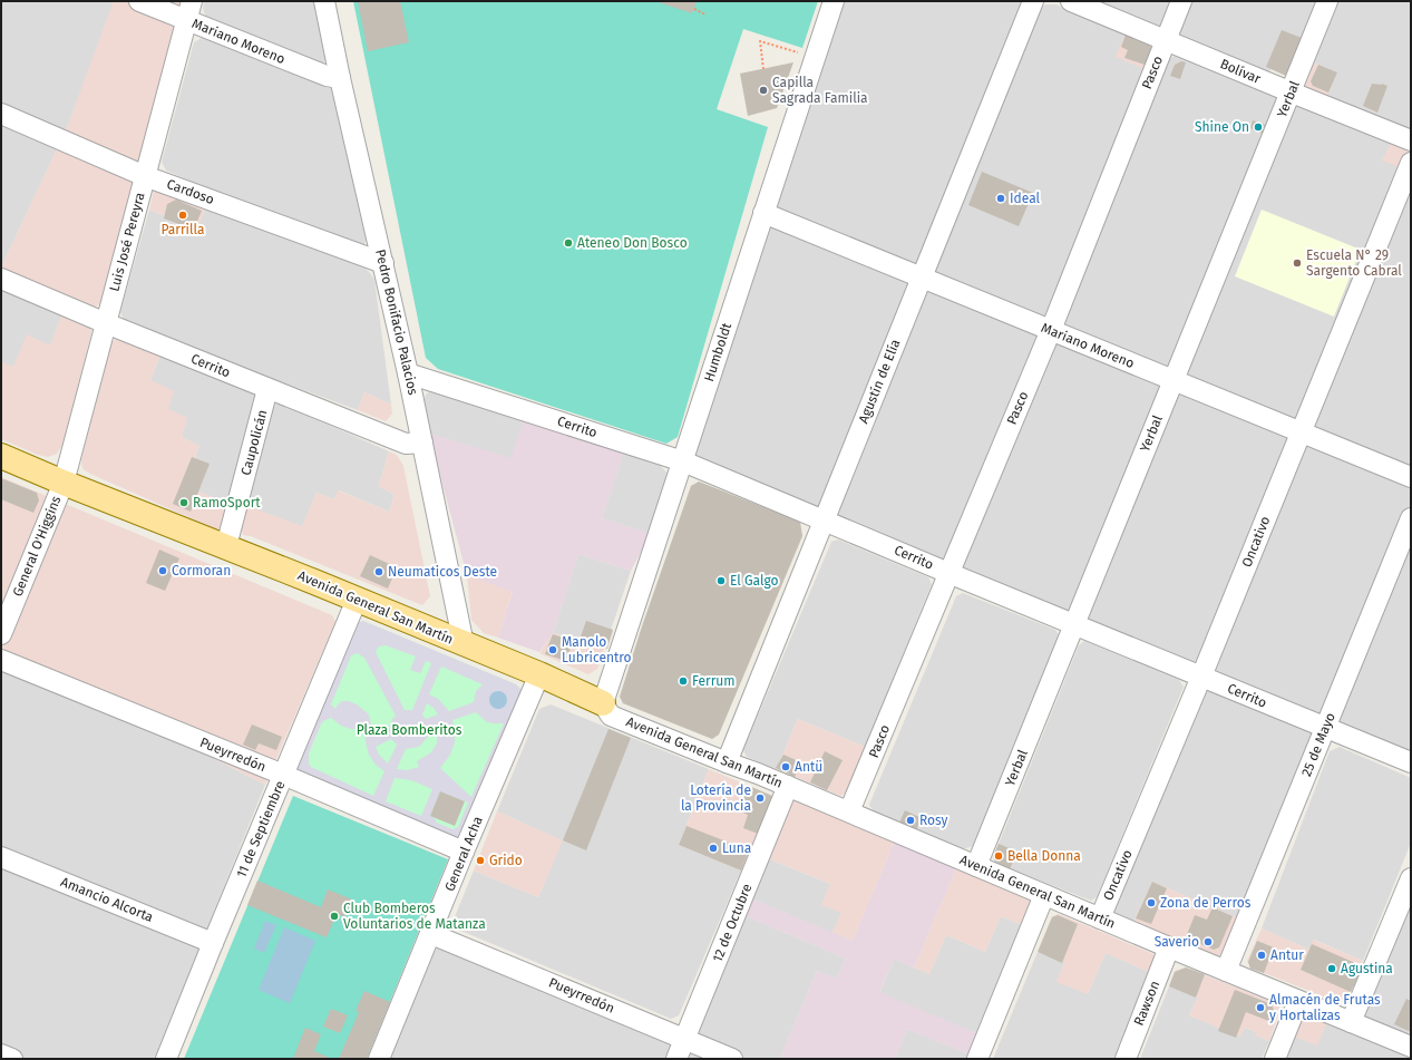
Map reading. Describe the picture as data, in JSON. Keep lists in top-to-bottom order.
{
  "streets": {
    "main road": ["Avenida General San Martín"],
    "street": [
      "Mariano Moreno",
      "Bolívar",
      "Pasco",
      "Yerbal",
      "Cardoso",
      "Luis José Pereyra",
      "Pedro Bonifacio Palacios",
      "Humboldt",
      "Cerrito",
      "Agustín de Elía",
      "Caupolicán",
      "Oncativo",
      "General O'Higgins",
      "25 de Mayo",
      "Pueyrredón",
      "11 de Septiembre",
      "General Acha",
      "Amancio Alcorta",
      "12 de Octubre",
      "Rawson"
    ]
  },
  "crossings": [
    ["Mariano Moreno", "Pasco"],
    ["Mariano Moreno", "Yerbal"],
    ["Mariano Moreno", "Luis José Pereyra"],
    ["Mariano Moreno", "Pedro Bonifacio Palacios"],
    ["Mariano Moreno", "Humboldt"],
    ["Mariano Moreno", "Agustín de Elía"],
    ["Mariano Moreno", "Oncativo"],
    ["Bolívar", "Pasco"],
    ["Bolívar", "Yerbal"],
    ["Pasco", "Cerrito"],
    ["Pasco", "Avenida General San Martín"],
    ["Yerbal", "Cerrito"],
    ["Yerbal", "Avenida General San Martín"],
    ["Cardoso", "Luis José Pereyra"],
    ["Cardoso", "Pedro Bonifacio Palacios"],
    ["Luis José Pereyra", "Cerrito"],
    ["Luis José Pereyra", "General O'Higgins"],
    ["Luis José Pereyra", "Avenida General San Martín"],
    ["Pedro Bonifacio Palacios", "Cerrito"],
    ["Pedro Bonifacio Palacios", "Avenida General San Martín"],
    ["Humboldt", "Cerrito"],
    ["Humboldt", "Avenida General San Martín"],
    ["Cerrito", "Agustín de Elía"],
    ["Cerrito", "Caupolicán"],
    ["Cerrito", "Oncativo"],
    ["Cerrito", "25 de Mayo"],
    ["Agustín de Elía", "Avenida General San Martín"],
    ["Caupolicán", "Avenida General San Martín"],
    ["Oncativo", "Avenida General San Martín"],
    ["General O'Higgins", "Avenida General San Martín"],
    ["Avenida General San Martín", "25 de Mayo"],
    ["Avenida General San Martín", "11 de Septiembre"],
    ["Avenida General San Martín", "General Acha"],
    ["Avenida General San Martín", "12 de Octubre"],
    ["Avenida General San Martín", "Rawson"],
    ["Pueyrredón", "11 de Septiembre"],
    ["Pueyrredón", "General Acha"],
    ["Pueyrredón", "12 de Octubre"],
    ["11 de Septiembre", "Amancio Alcorta"]
  ],
  "parks": ["Plaza Bomberitos"],
  "places": [
    "Capilla Sagrada Familia",
    "Shine On",
    "Ideal",
    "Parrilla",
    "Ateneo Don Bosco",
    "Escuela N° 29 Sargento Cabral",
    "RamoSport",
    "Cormoran",
    "Neumaticos Deste",
    "El Galgo",
    "Manolo Lubricentro",
    "Ferrum",
    "Antü",
    "Lotería de la Provincia",
    "Rosy",
    "Luna",
    "Bella Donna",
    "Grido",
    "Zona de Perros",
    "Club Bomberos Voluntarios de Matanza",
    "Saverio",
    "Antur",
    "Agustina",
    "Almacén de Frutas y Hortalizas"
  ]
}
